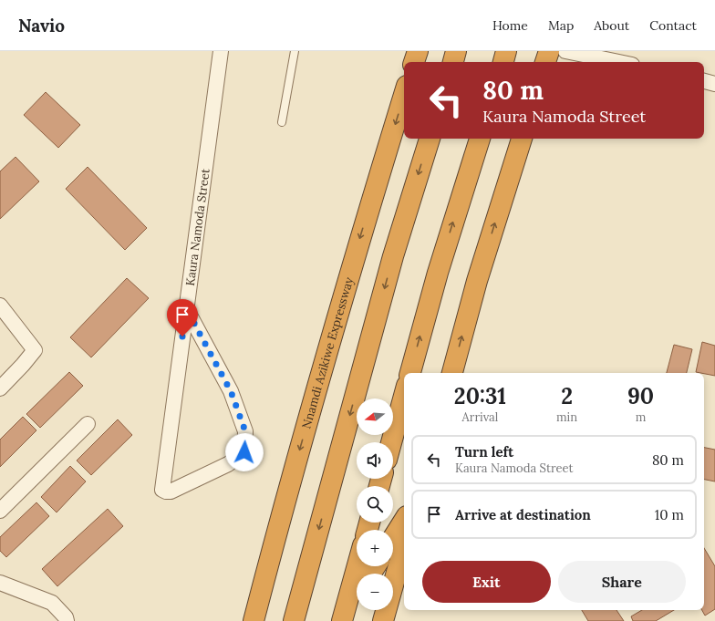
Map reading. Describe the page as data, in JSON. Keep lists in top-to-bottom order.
{
  "streets": {
    "highway": ["Nnamdi Azikiwe Expressway"],
    "street": ["Kaura Namoda Street"]
  },
  "north": "left",
  "page": {
    "header": "Navio",
    "nav": [
      "Home",
      "Map",
      "About",
      "Contact"
    ],
    "turn": ["80 m", "Kaura Namoda Street"],
    "eta": [
      "20:31",
      "Arrival",
      "2",
      "min",
      "90",
      "m"
    ],
    "map_buttons": ["+", "−"],
    "list": [
      {
        "name": "Turn left",
        "note": "Kaura Namoda Street",
        "value": "80 m"
      },
      {
        "name": "Arrive at destination",
        "value": "10 m"
      }
    ],
    "buttons": ["Exit", "Share"]
  }
}
